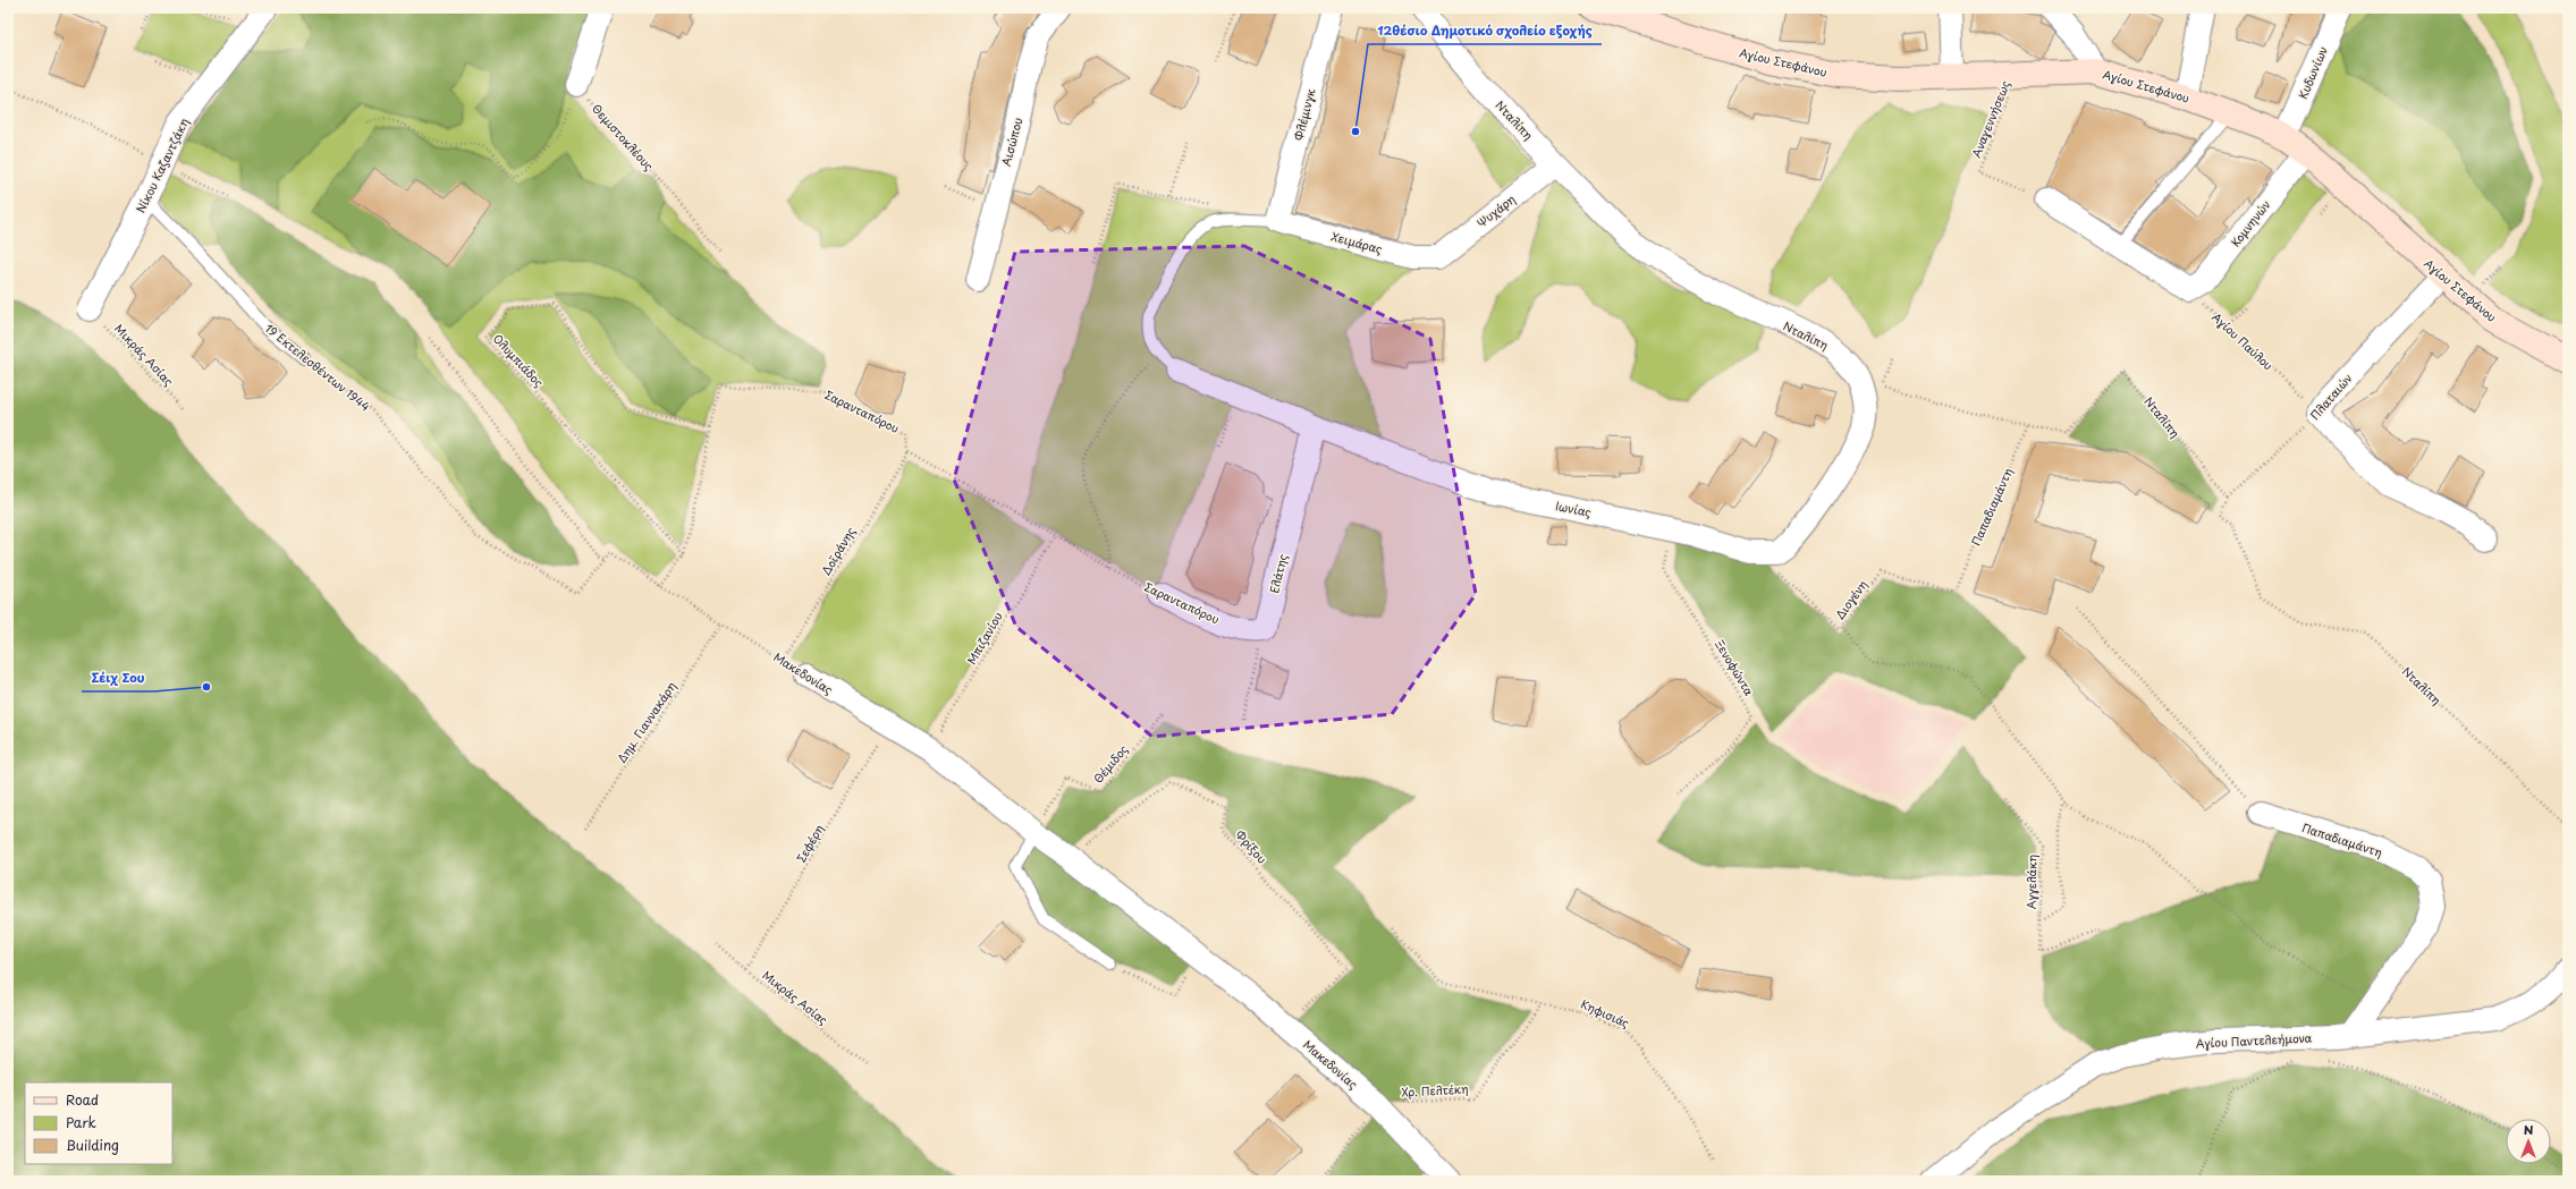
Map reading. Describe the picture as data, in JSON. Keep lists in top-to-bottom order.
{
  "streets": {
    "street": [
      "Αγίου Στεφάνου",
      "Κυδωνίων",
      "Φλέμινγκ",
      "Νταλίπη",
      "Αισώπου",
      "Νίκου Καζαντζάκη",
      "Ψυχάρη",
      "Κομνηνών",
      "Χειμάρας",
      "Πλαταιών",
      "Σαρανταπόρου",
      "Παπαδιαμάντη",
      "Ιωνίας",
      "Ελάτης",
      "Μακεδονίας",
      "Αγίου Παντελεήμονα"
    ],
    "lane": ["19 Εκτελεσθέντων 1944"],
    "path": [
      "Αναγεννήσεως",
      "Θεμιστοκλέους",
      "Αγίου Παύλου",
      "Μικράς Ασίας",
      "Ολυμπιάδος",
      "Δοϊράνης",
      "Διογένη",
      "Μπιζανίου",
      "Ξενοφώντα",
      "Δημ. Γιαννακάρη",
      "Θέμιδος",
      "Σεφέρη",
      "Φρίξου",
      "Αγγελάκη",
      "Κηφισιάς",
      "Χρ. Πελτέκη"
    ]
  },
  "crossings": [
    ["Αγίου Στεφάνου", "Κυδωνίων"],
    ["Αγίου Στεφάνου", "Αναγεννήσεως"],
    ["Αγίου Στεφάνου", "Κομνηνών"],
    ["Αγίου Στεφάνου", "Πλαταιών"],
    ["Φλέμινγκ", "Χειμάρας"],
    ["Νταλίπη", "Ψυχάρη"],
    ["Νταλίπη", "Πλαταιών"],
    ["Νταλίπη", "Παπαδιαμάντη"],
    ["Νταλίπη", "Ιωνίας"],
    ["Νίκου Καζαντζάκη", "Μικράς Ασίας"],
    ["Νίκου Καζαντζάκη", "19 Εκτελεσθέντων 1944"],
    ["Ψυχάρη", "Χειμάρας"],
    ["Κομνηνών", "Αγίου Παύλου"],
    ["Αγίου Παύλου", "Πλαταιών"],
    ["Μικράς Ασίας", "Σεφέρη"],
    ["Ολυμπιάδος", "Σαρανταπόρου"],
    ["19 Εκτελεσθέντων 1944", "Μακεδονίας"],
    ["Σαρανταπόρου", "Δοϊράνης"],
    ["Σαρανταπόρου", "Ελάτης"],
    ["Σαρανταπόρου", "Μπιζανίου"],
    ["Σαρανταπόρου", "Μακεδονίας"],
    ["Παπαδιαμάντη", "Διογένη"],
    ["Παπαδιαμάντη", "Αγίου Παντελεήμονα"],
    ["Ιωνίας", "Ελάτης"],
    ["Ιωνίας", "Διογένη"],
    ["Ιωνίας", "Ξενοφώντα"],
    ["Δοϊράνης", "Μακεδονίας"],
    ["Μπιζανίου", "Μακεδονίας"],
    ["Μακεδονίας", "Δημ. Γιαννακάρη"],
    ["Μακεδονίας", "Θέμιδος"],
    ["Μακεδονίας", "Σεφέρη"],
    ["Μακεδονίας", "Φρίξου"],
    ["Μακεδονίας", "Χρ. Πελτέκη"],
    ["Κηφισιάς", "Χρ. Πελτέκη"]
  ],
  "places": ["12θέσιο Δημοτικό σχολείο εξοχής", "Σέιχ Σου"],
  "legend": ["Road", "Park", "Building"],
  "north": "top"
}
